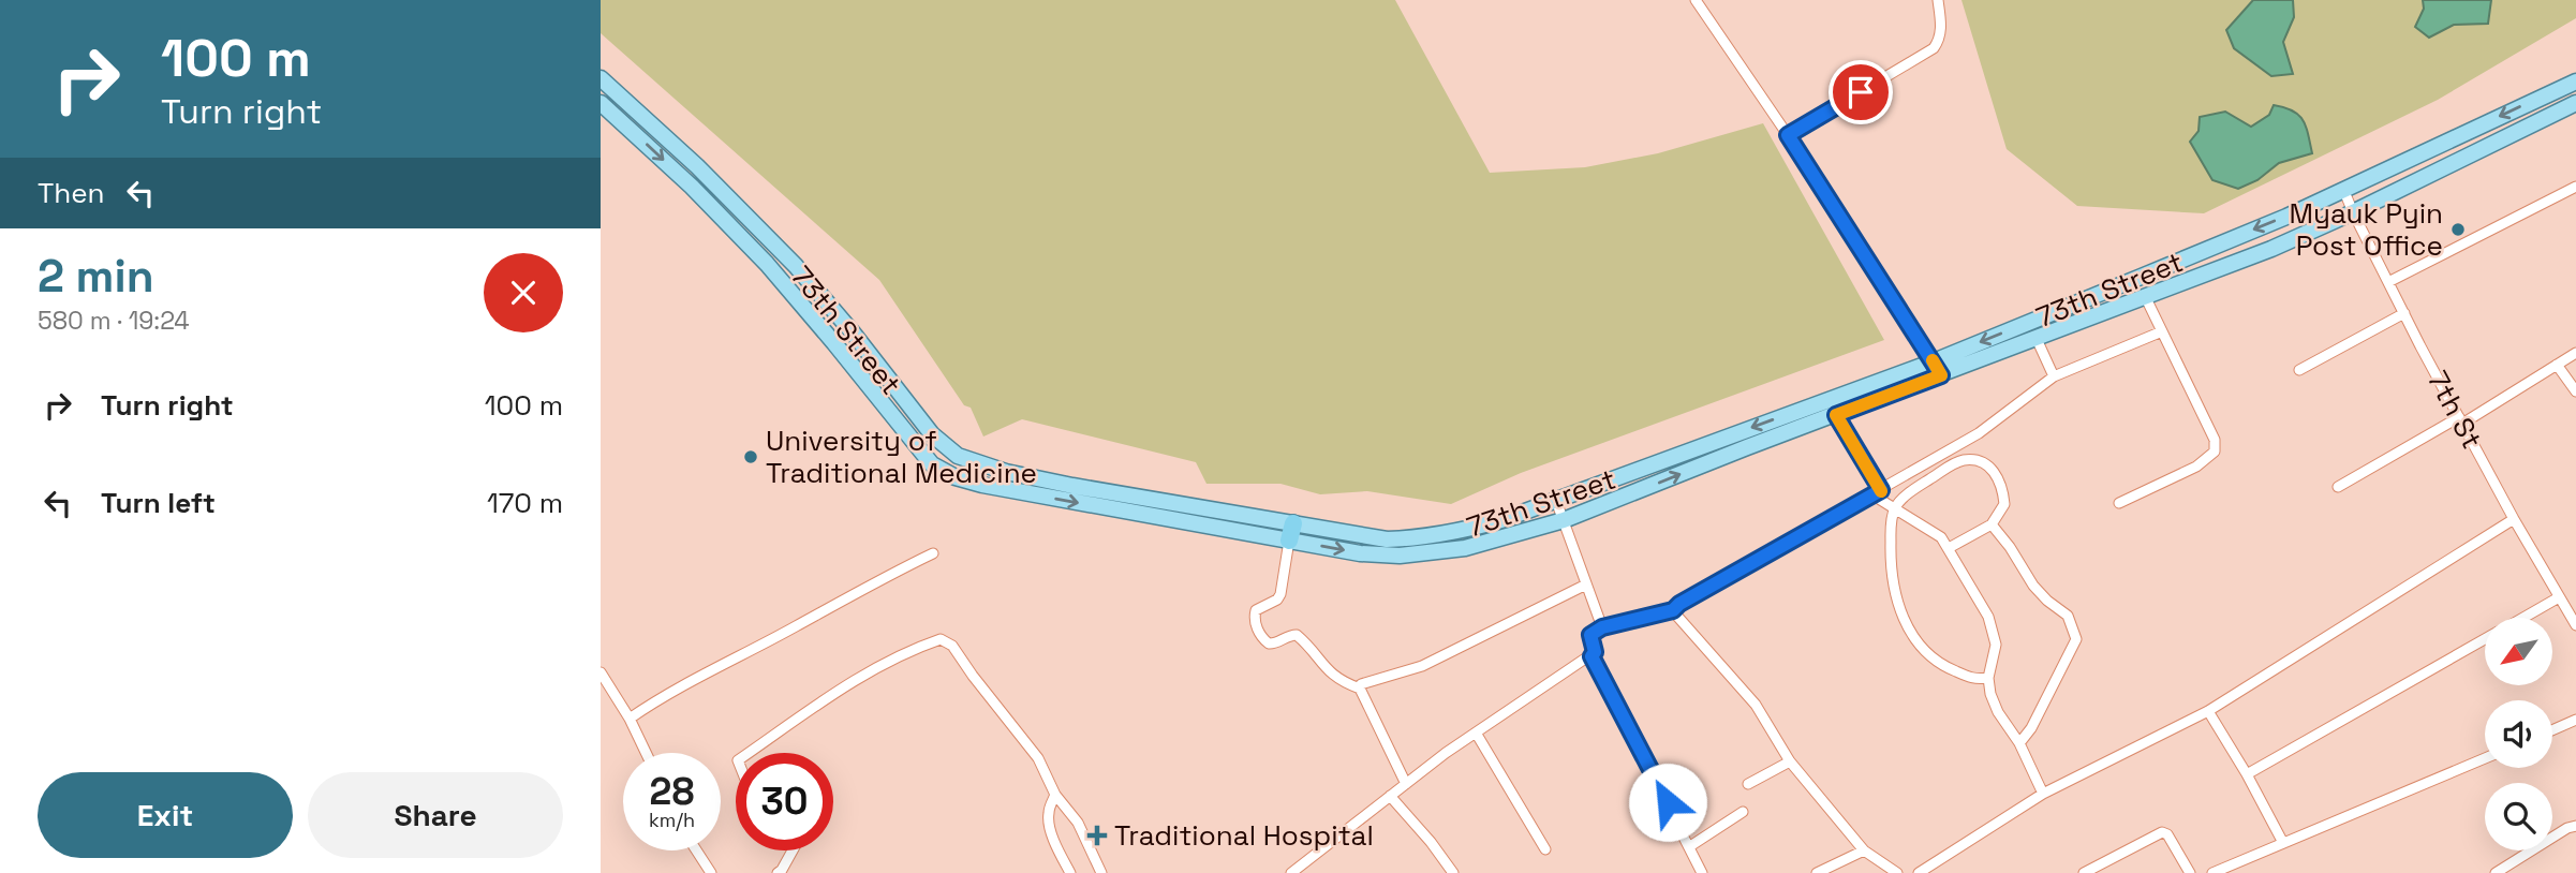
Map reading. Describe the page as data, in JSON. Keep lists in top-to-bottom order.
{
  "streets": {
    "main road": ["73th Street"],
    "street": ["7th St"]
  },
  "crossings": [
    ["73th Street", "7th St"]
  ],
  "places": {
    "other": ["Myauk Pyin Post Office", "University of Traditional Medicine"],
    "health": ["Traditional Hospital"]
  },
  "north": "bottom left",
  "page": {
    "turn": ["100 m", "Turn right"],
    "then": "Then",
    "heading": ["2 min", "580 m · 19:24"],
    "list": [
      {
        "name": "Turn right",
        "value": "100 m"
      },
      {
        "name": "Turn left",
        "value": "170 m"
      }
    ],
    "speed": "28 km/h",
    "limit": "30",
    "buttons": ["Exit", "Share"]
  }
}
